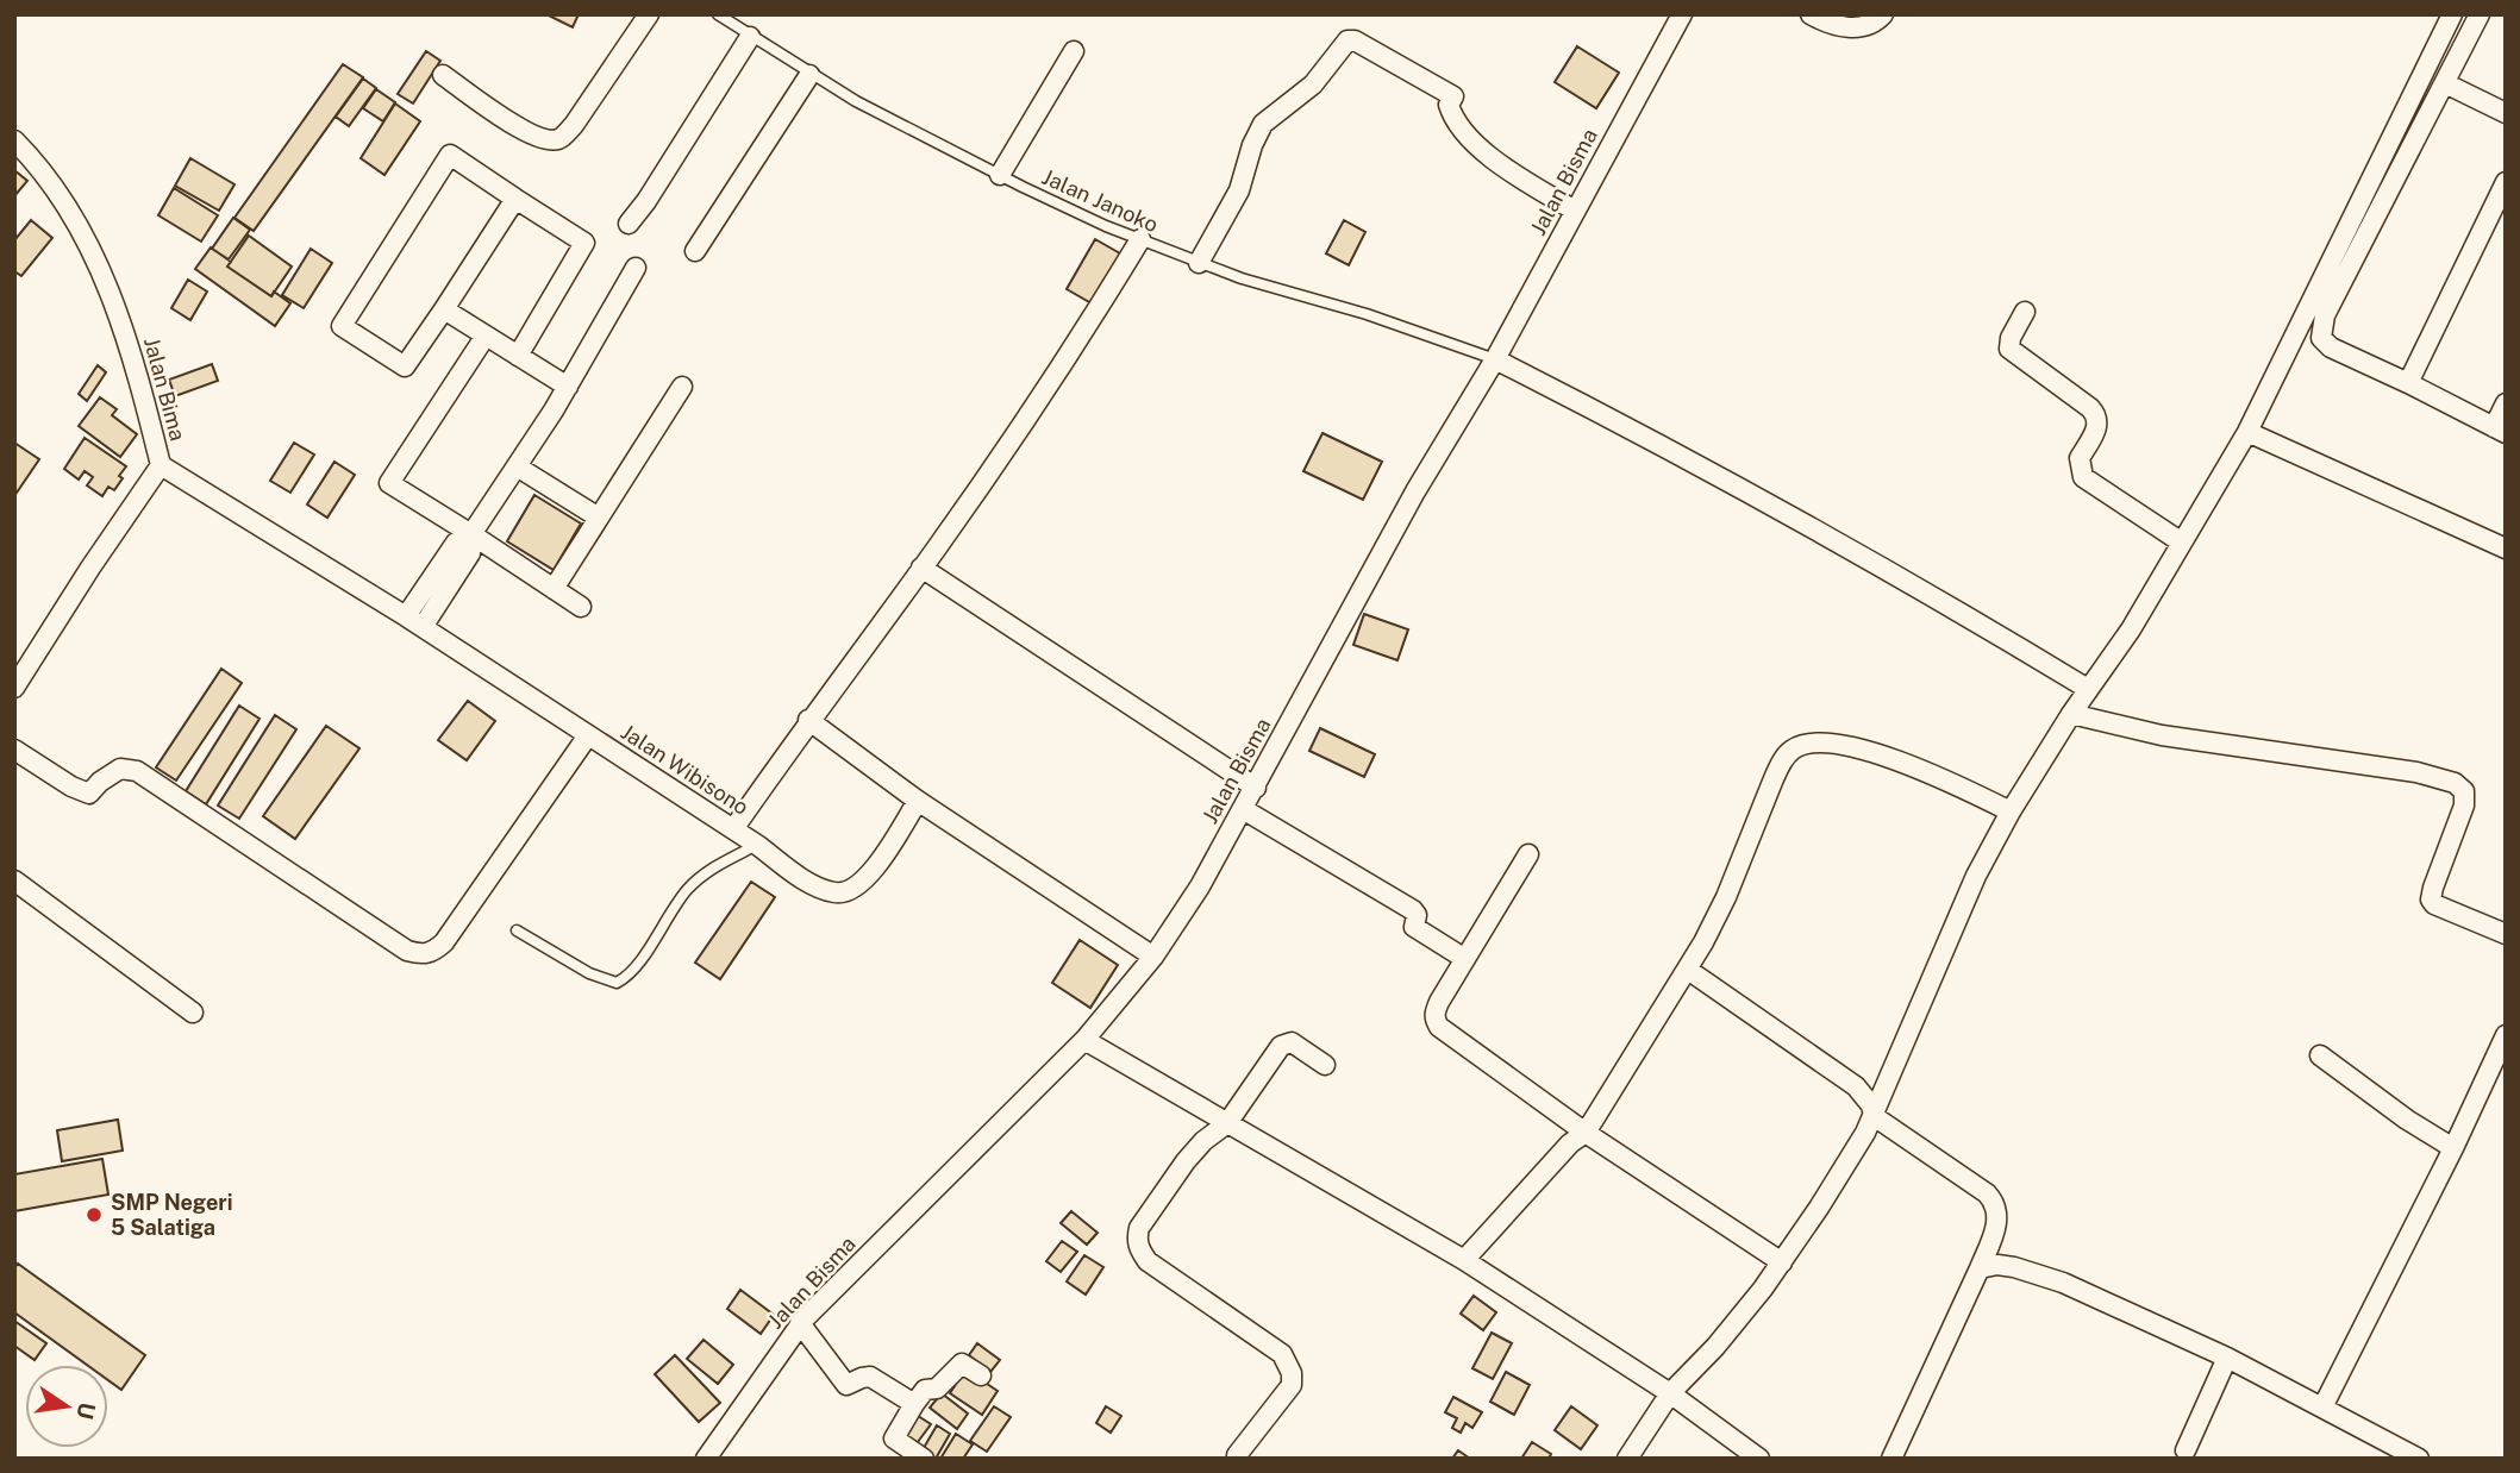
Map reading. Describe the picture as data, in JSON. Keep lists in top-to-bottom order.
{
  "streets": {
    "street": ["Jalan Bisma", "Jalan Bima", "Jalan Wibisono"],
    "lane": ["Jalan Janoko"]
  },
  "crossings": [
    ["Jalan Bisma", "Jalan Janoko"],
    ["Jalan Bima", "Jalan Wibisono"]
  ],
  "places": ["SMP Negeri 5 Salatiga"],
  "north": "right"
}
